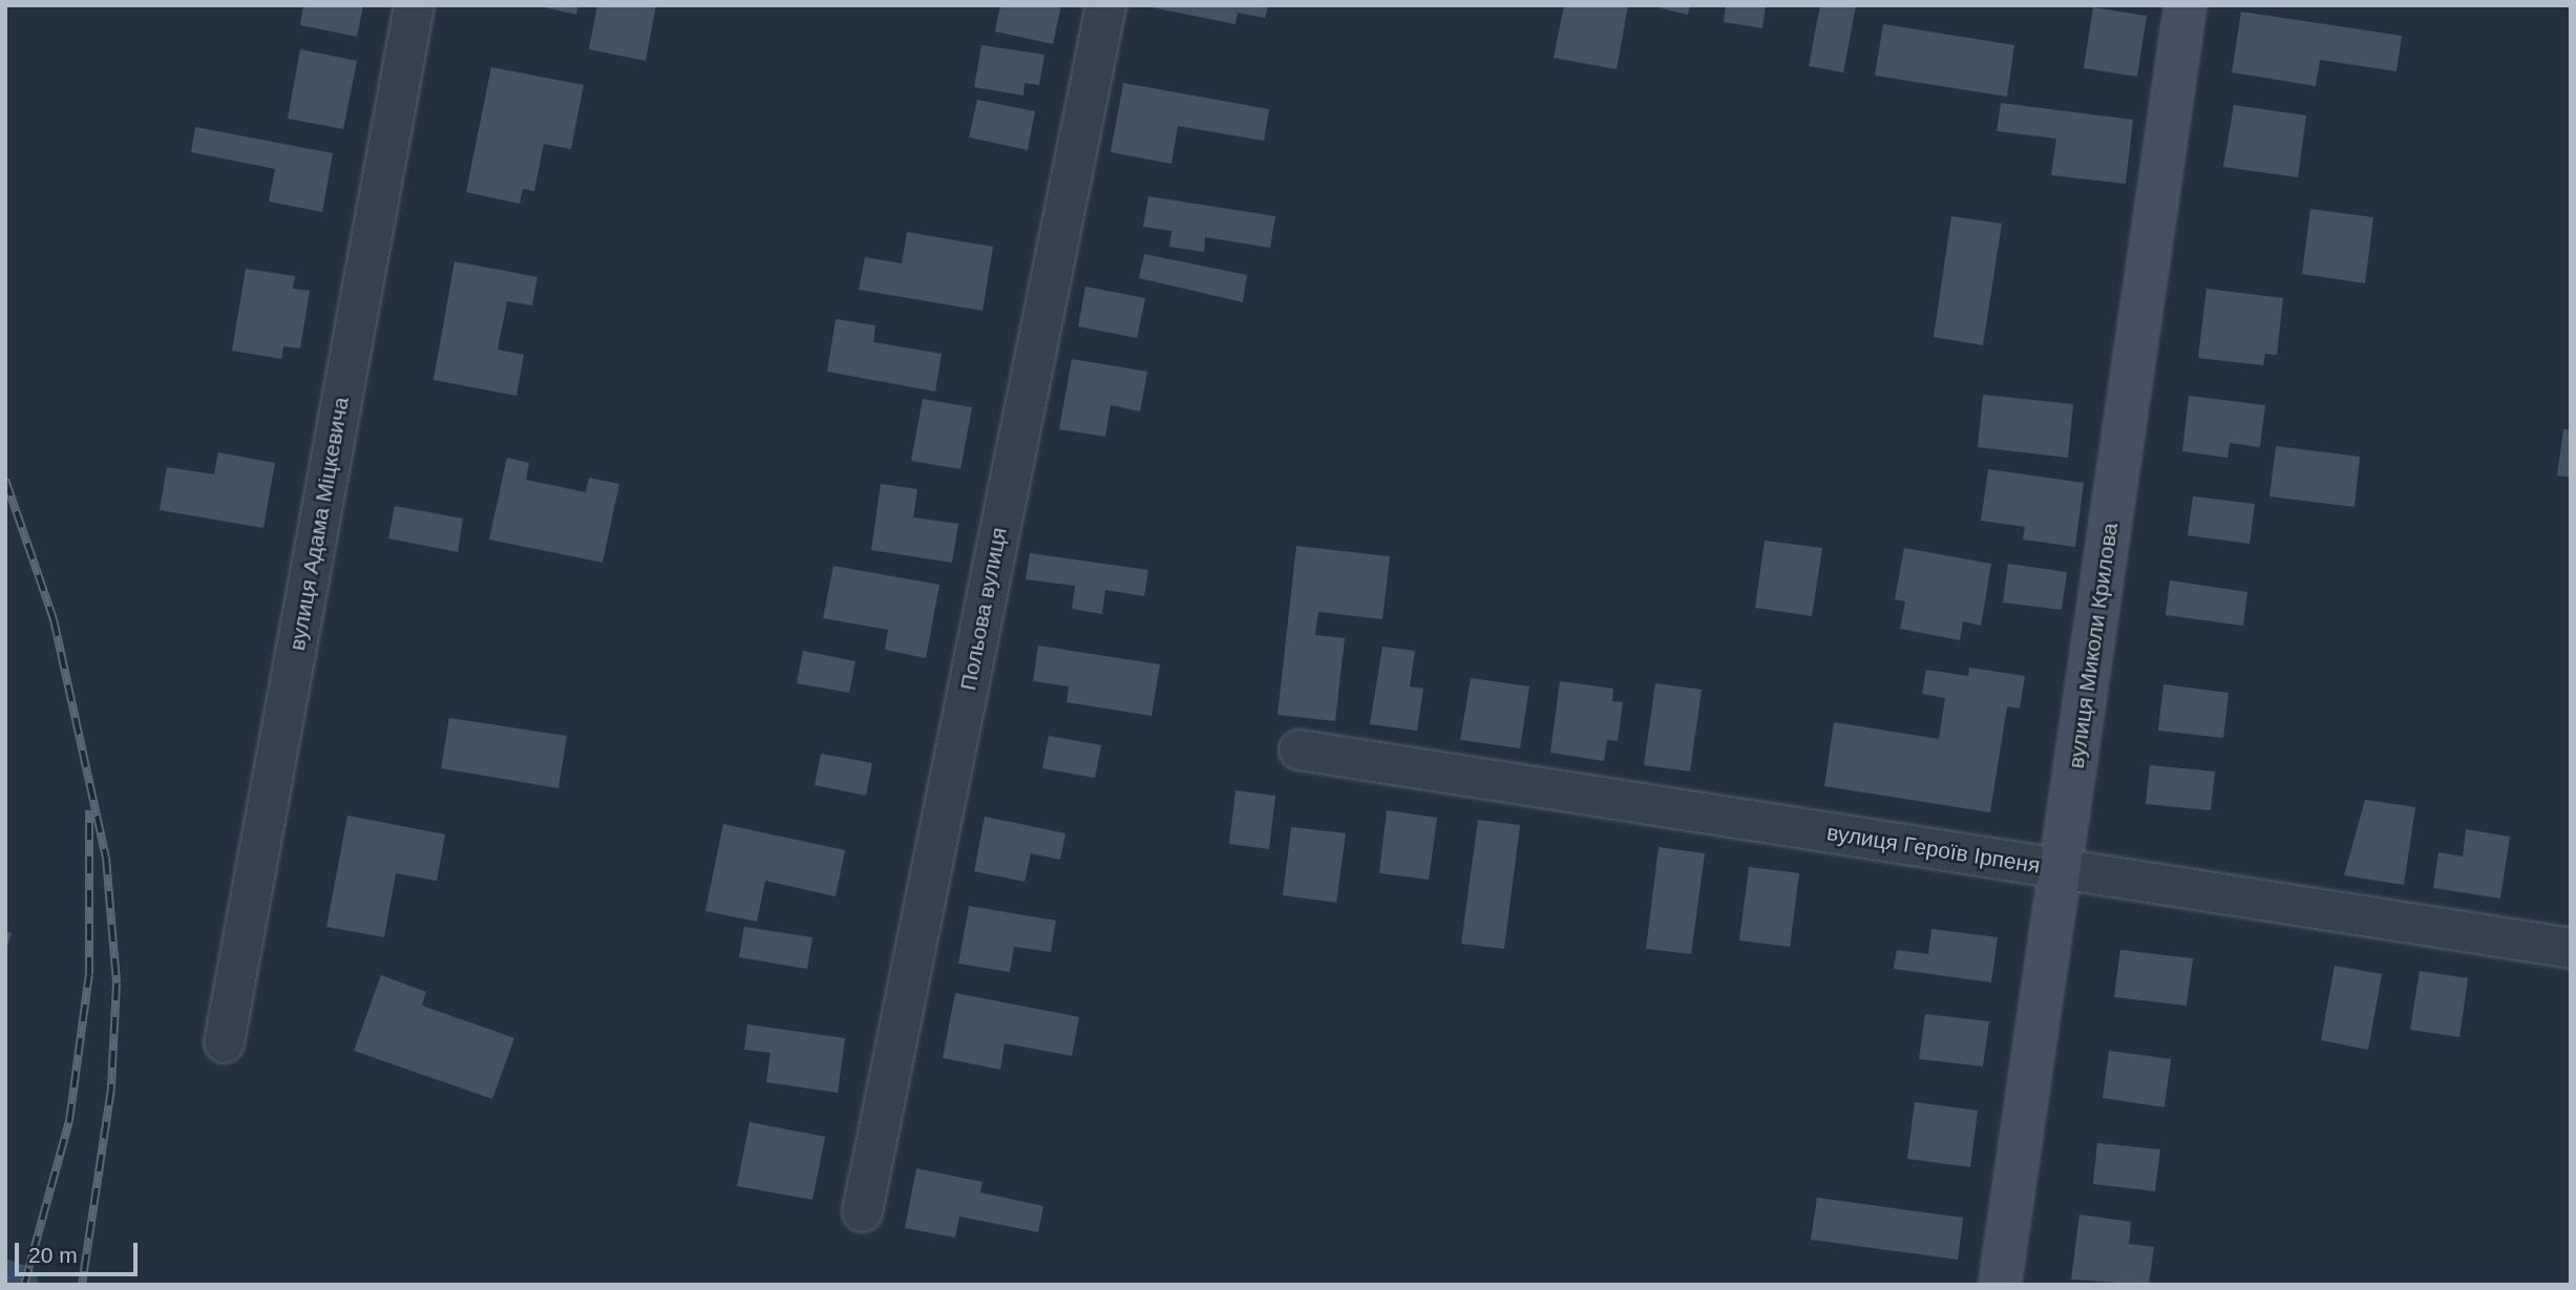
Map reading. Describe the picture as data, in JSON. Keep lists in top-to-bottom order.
{
  "streets": {
    "street": [
      "вулиця Адама Міцкевича",
      "Польова вулиця",
      "вулиця Миколи Крилова",
      "вулиця Героїв Ірпеня"
    ]
  },
  "crossings": [
    ["вулиця Миколи Крилова", "вулиця Героїв Ірпеня"]
  ],
  "scale_bar": "20 m"
}
